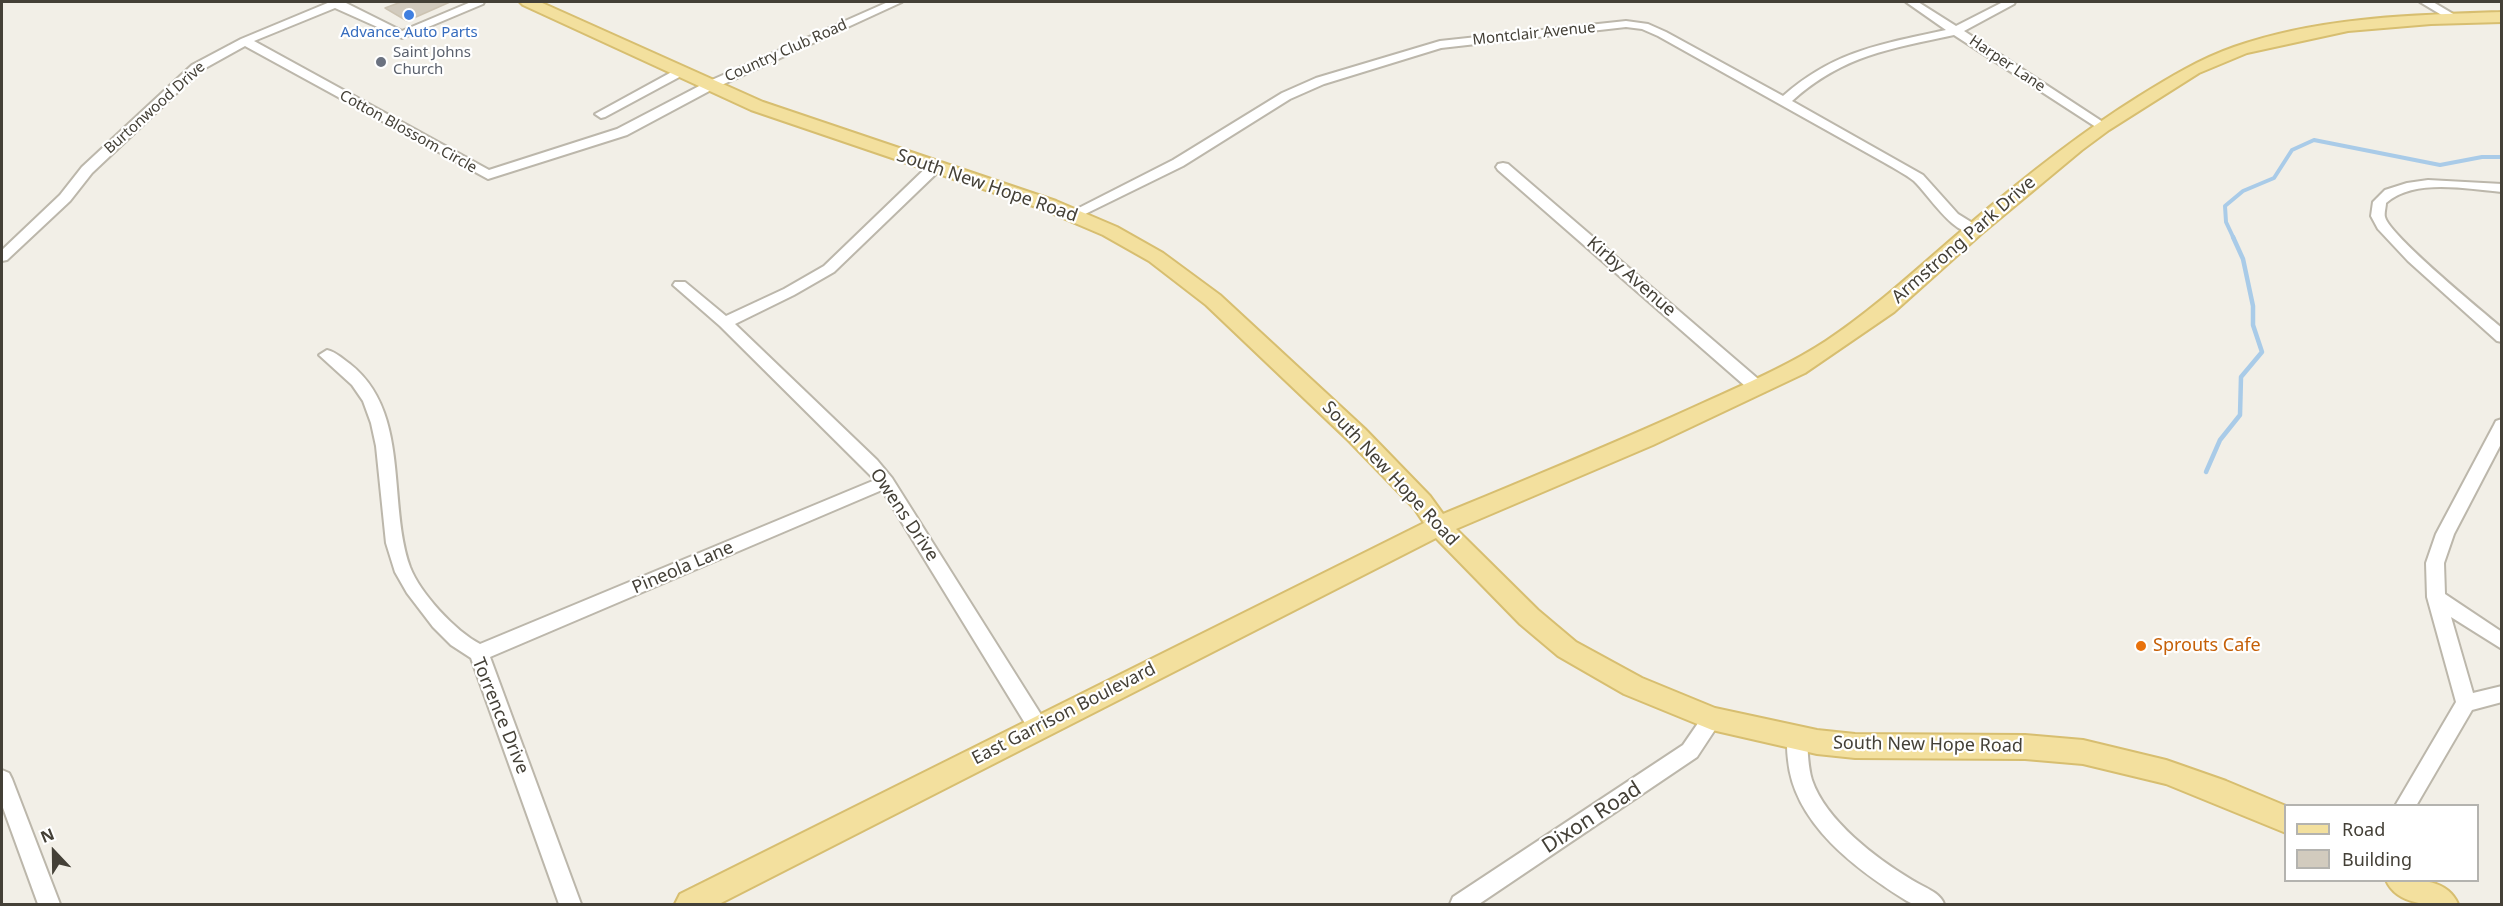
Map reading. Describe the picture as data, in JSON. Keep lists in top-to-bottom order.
{
  "streets": {
    "main road": ["South New Hope Road", "Armstrong Park Drive", "East Garrison Boulevard"],
    "street": [
      "Montclair Avenue",
      "Country Club Road",
      "Harper Lane",
      "Burtonwood Drive",
      "Cotton Blossom Circle",
      "Kirby Avenue",
      "Owens Drive",
      "Pineola Lane",
      "Torrence Drive",
      "Dixon Road"
    ]
  },
  "crossings": [
    ["Montclair Avenue", "South New Hope Road"],
    ["Montclair Avenue", "Armstrong Park Drive"],
    ["Country Club Road", "Cotton Blossom Circle"],
    ["Country Club Road", "South New Hope Road"],
    ["Harper Lane", "Armstrong Park Drive"],
    ["Burtonwood Drive", "Cotton Blossom Circle"],
    ["Cotton Blossom Circle", "South New Hope Road"],
    ["South New Hope Road", "Armstrong Park Drive"],
    ["South New Hope Road", "East Garrison Boulevard"],
    ["South New Hope Road", "Dixon Road"],
    ["Armstrong Park Drive", "Kirby Avenue"],
    ["Armstrong Park Drive", "East Garrison Boulevard"],
    ["Owens Drive", "Pineola Lane"],
    ["Owens Drive", "East Garrison Boulevard"],
    ["Pineola Lane", "Torrence Drive"]
  ],
  "places": ["Advance Auto Parts", "Saint Johns Church", "Sprouts Cafe"],
  "legend": ["Road", "Building"],
  "north": "top"
}
